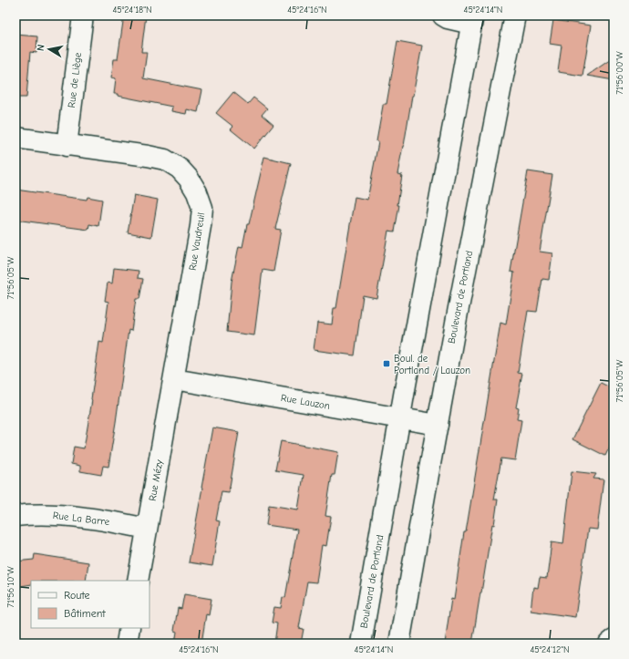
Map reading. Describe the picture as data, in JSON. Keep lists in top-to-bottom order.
{
  "streets": {
    "main road": [
      "Rue de Liège",
      "Rue Vaudreuil",
      "Boulevard de Portland",
      "Rue Lauzon",
      "Rue Mézy",
      "Rue La Barre"
    ]
  },
  "crossings": [
    ["Rue de Liège", "Rue Vaudreuil"],
    ["Rue Vaudreuil", "Rue Lauzon"],
    ["Rue Vaudreuil", "Rue Mézy"],
    ["Boulevard de Portland", "Rue Lauzon"],
    ["Rue Lauzon", "Rue Mézy"],
    ["Rue Mézy", "Rue La Barre"]
  ],
  "places": {
    "transit": ["Boul. de Portland / Lauzon"]
  },
  "legend": ["Route", "Bâtiment"],
  "north": "left",
  "coordinates": [
    "45°24'18\"N",
    "45°24'16\"N",
    "45°24'14\"N",
    "71°56'00\"W",
    "71°56'05\"W",
    "71°56'10\"W",
    "45°24'12\"N"
  ]
}
